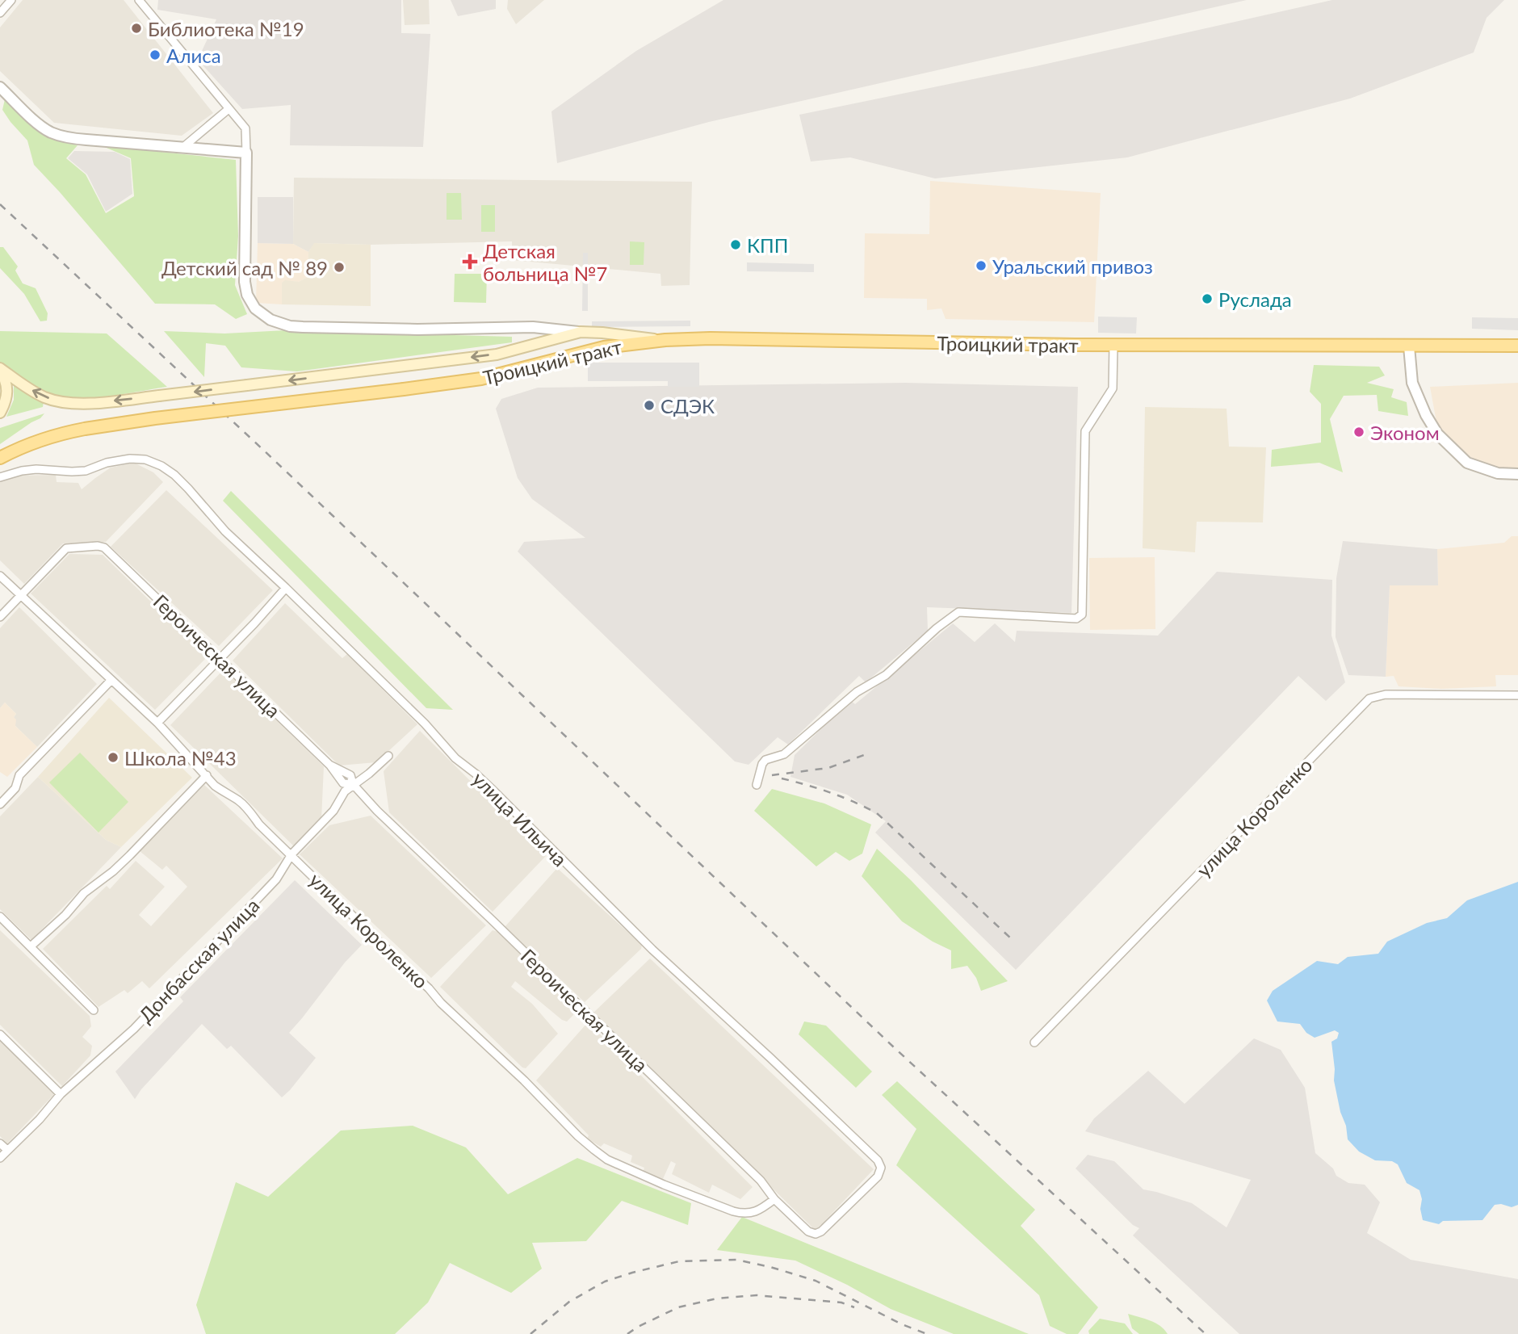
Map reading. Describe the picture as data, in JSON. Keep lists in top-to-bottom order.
{
  "streets": {
    "main road": ["Троицкий тракт"],
    "street": [
      "Героическая улица",
      "улица Короленко",
      "улица Ильича",
      "Донбасская улица"
    ]
  },
  "crossings": [
    ["Героическая улица", "улица Короленко"],
    ["Героическая улица", "улица Ильича"],
    ["Героическая улица", "Донбасская улица"],
    ["улица Короленко", "Донбасская улица"]
  ],
  "places": {
    "other": [
      "Библиотека №19",
      "Алиса",
      "КПП",
      "Уральский привоз",
      "Детский сад № 89",
      "Руслада",
      "СДЭК",
      "Эконом",
      "Школа №43"
    ],
    "health": ["Детская больница №7"]
  }
}
